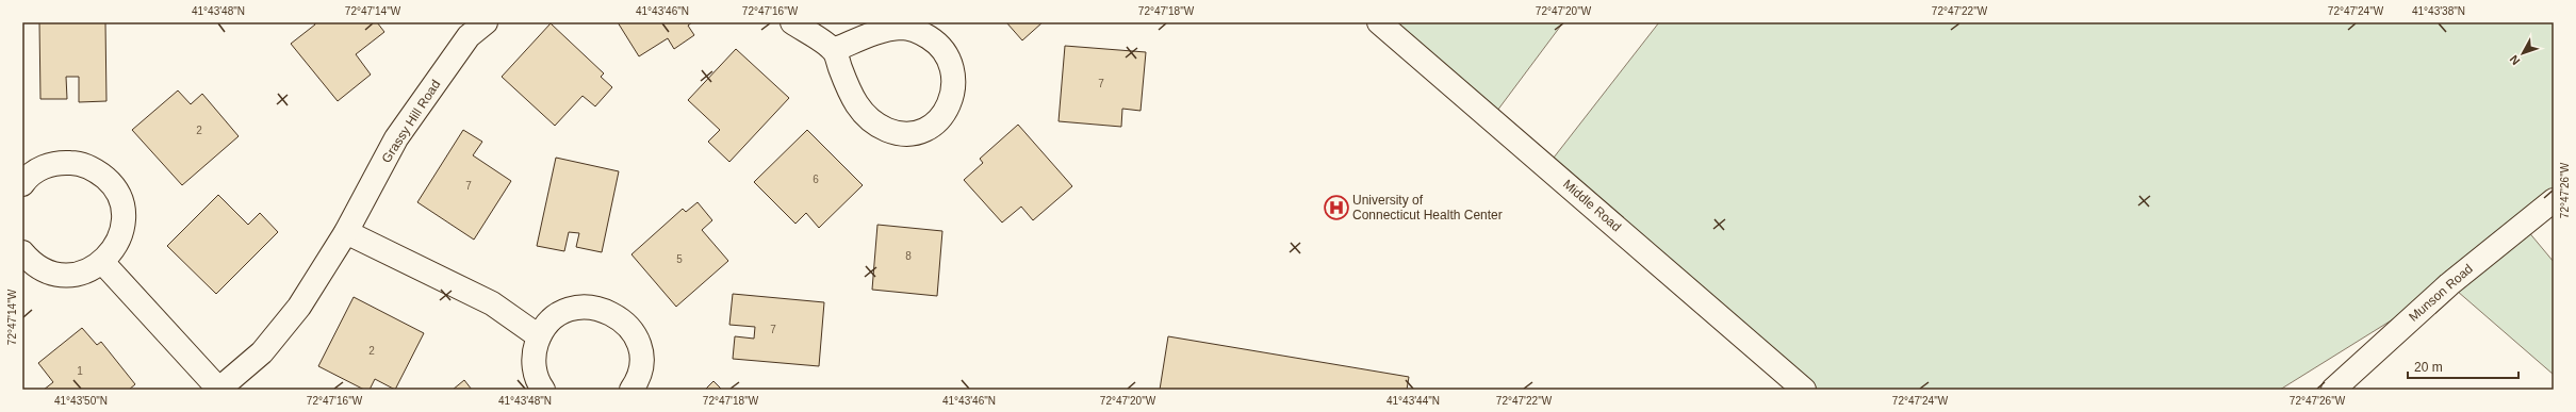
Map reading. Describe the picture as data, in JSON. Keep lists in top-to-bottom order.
{
  "streets": {
    "street": ["Grassy Hill Road", "Middle Road", "Munson Road"]
  },
  "places": {
    "hospital": ["University of Connecticut Health Center"]
  },
  "house_numbers": [
    "7",
    "2",
    "6",
    "7",
    "8",
    "5",
    "7",
    "2",
    "1"
  ],
  "scale_bar": "20 m",
  "north": "bottom left",
  "coordinates": [
    "41°43'48\"N",
    "72°47'14\"W",
    "41°43'46\"N",
    "72°47'16\"W",
    "72°47'18\"W",
    "72°47'20\"W",
    "72°47'22\"W",
    "72°47'24\"W",
    "41°43'38\"N",
    "72°47'26\"W",
    "41°43'50\"N",
    "41°43'44\"N"
  ]
}
